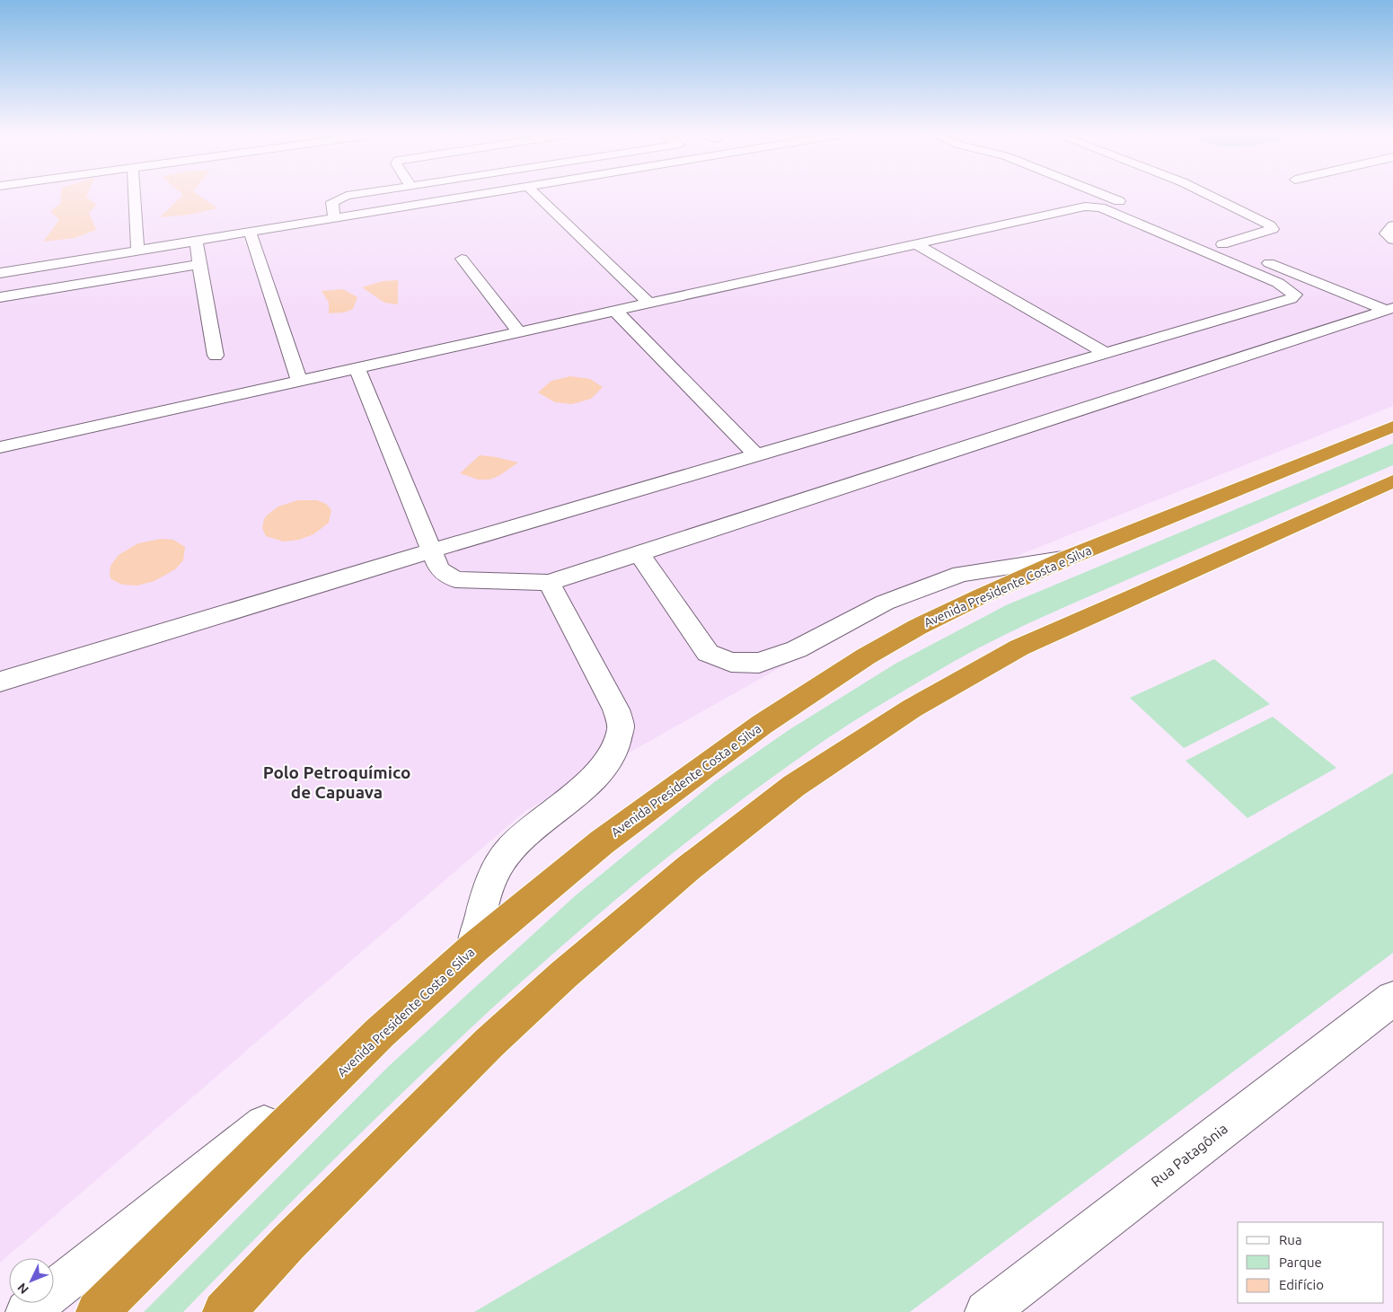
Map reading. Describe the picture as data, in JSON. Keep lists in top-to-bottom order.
{
  "streets": {
    "highway": ["Avenida Presidente Costa e Silva"],
    "street": ["Rua Patagônia"]
  },
  "districts": ["Polo Petroquímico de Capuava"],
  "legend": ["Rua", "Parque", "Edifício"],
  "north": "bottom left"
}
